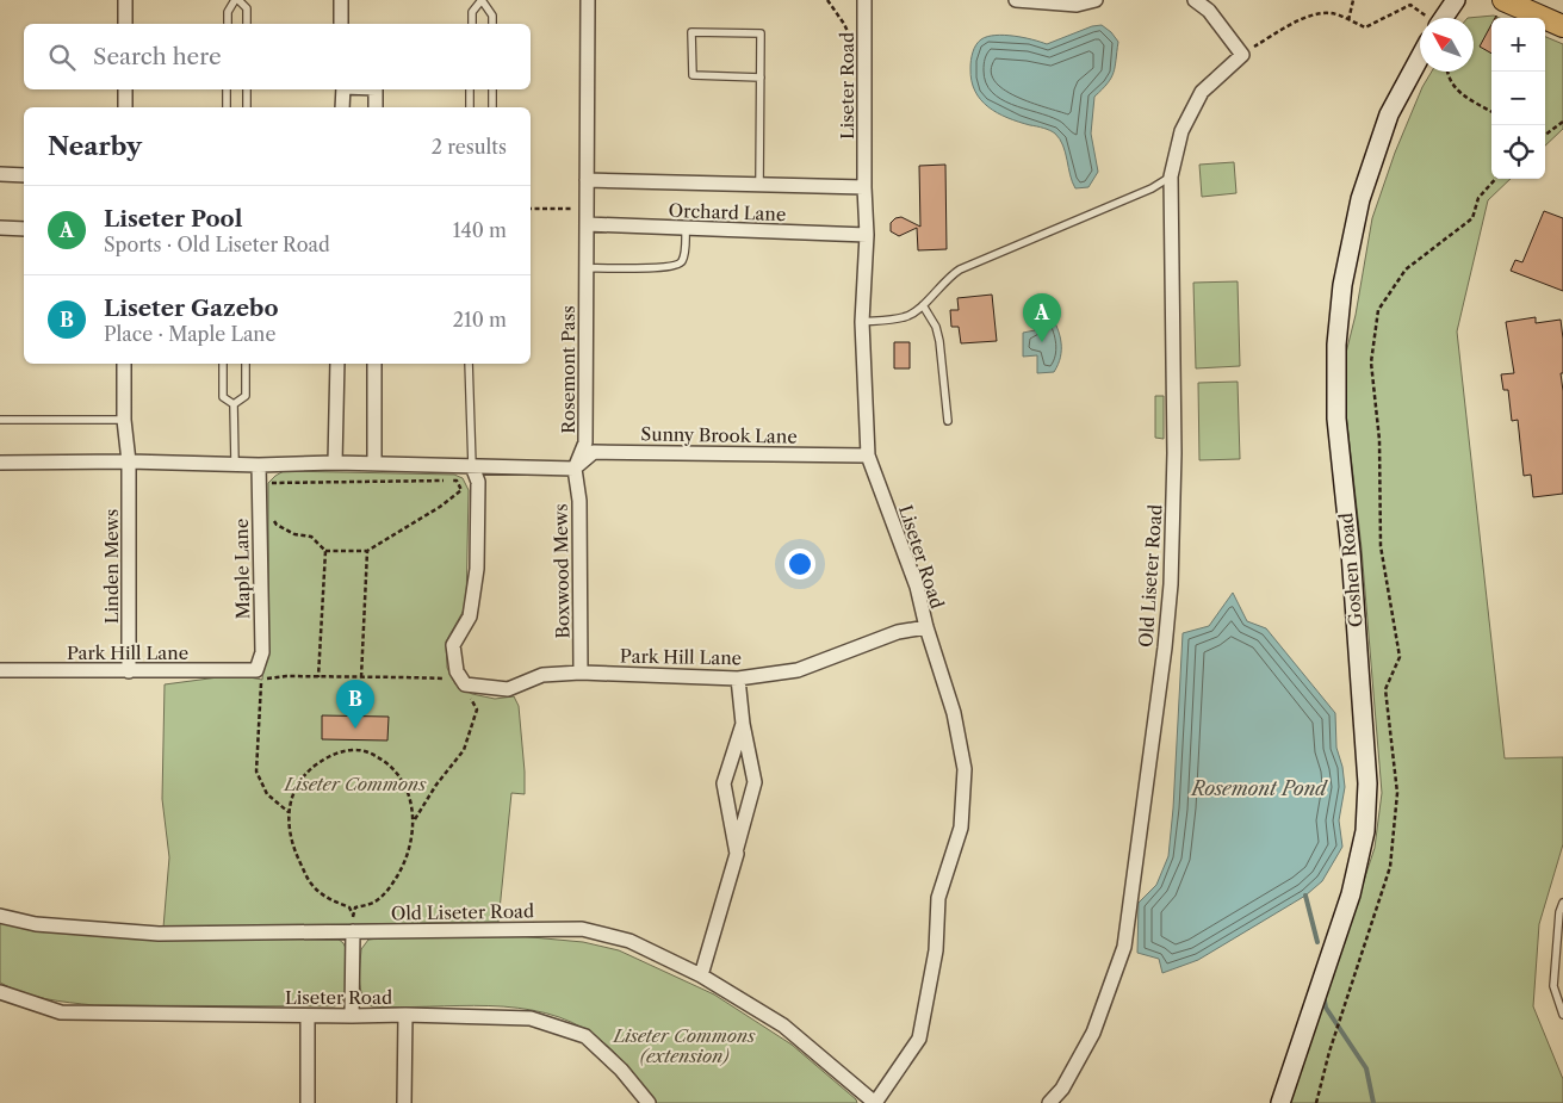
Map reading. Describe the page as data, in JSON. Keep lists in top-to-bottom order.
{
  "streets": {
    "main road": ["Goshen Road"],
    "street": [
      "Liseter Road",
      "Orchard Lane",
      "Rosemont Pass",
      "Sunny Brook Lane",
      "Linden Mews",
      "Maple Lane",
      "Boxwood Mews",
      "Old Liseter Road",
      "Park Hill Lane"
    ]
  },
  "crossings": [
    ["Liseter Road", "Orchard Lane"],
    ["Liseter Road", "Sunny Brook Lane"],
    ["Liseter Road", "Old Liseter Road"],
    ["Liseter Road", "Park Hill Lane"],
    ["Orchard Lane", "Rosemont Pass"],
    ["Rosemont Pass", "Sunny Brook Lane"],
    ["Rosemont Pass", "Boxwood Mews"],
    ["Sunny Brook Lane", "Boxwood Mews"],
    ["Linden Mews", "Park Hill Lane"],
    ["Maple Lane", "Park Hill Lane"],
    ["Boxwood Mews", "Park Hill Lane"]
  ],
  "water": ["Rosemont Pond"],
  "parks": ["Liseter Commons", "Liseter Commons (extension)"],
  "north": "top left",
  "page": {
    "map_buttons": ["+", "−"],
    "search": "Search here",
    "heading": ["Nearby", "2 results"],
    "list": [
      {
        "mark": "A",
        "name": "Liseter Pool",
        "note": "Sports · Old Liseter Road",
        "value": "140 m"
      },
      {
        "mark": "B",
        "name": "Liseter Gazebo",
        "note": "Place · Maple Lane",
        "value": "210 m"
      }
    ],
    "pins": ["A", "B"]
  }
}
